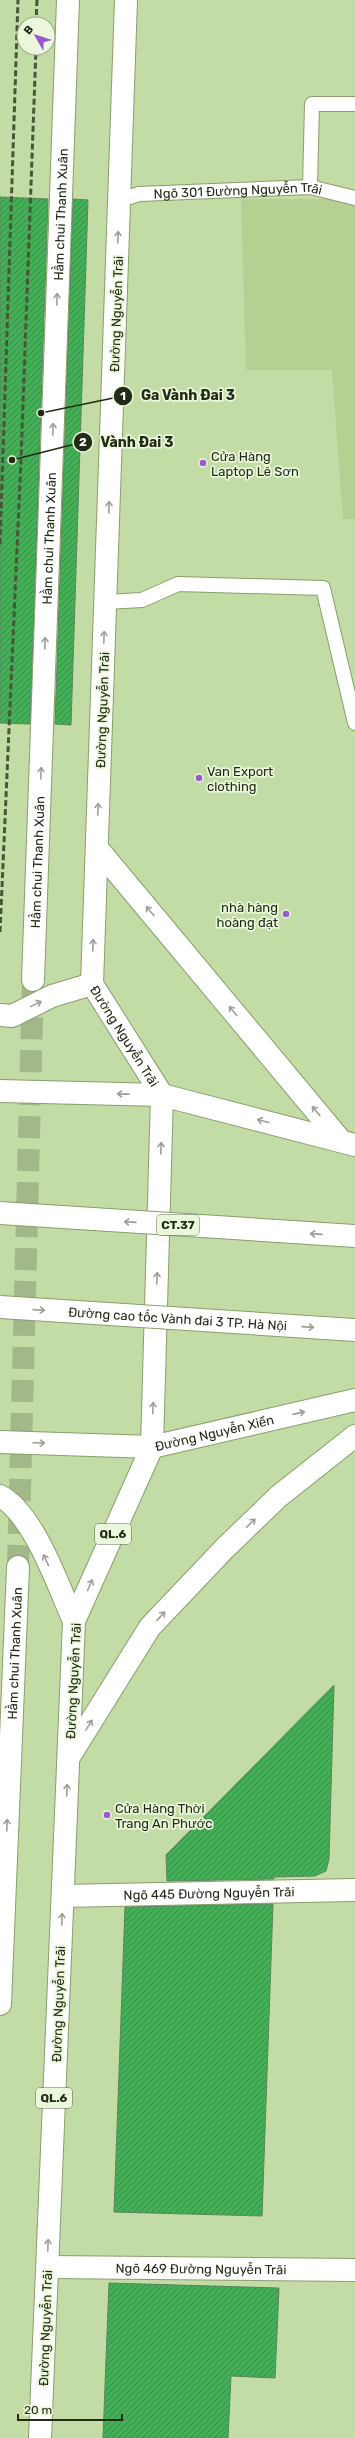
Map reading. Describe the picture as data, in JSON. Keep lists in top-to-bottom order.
{
  "streets": {
    "main road": [
      "Hầm chui Thanh Xuân",
      "Đường Nguyễn Trãi",
      "CT.37",
      "Đường cao tốc Vành đai 3 TP. Hà Nội",
      "Đường Nguyễn Xiển",
      "QL.6",
      "Ngõ 445 Đường Nguyễn Trãi",
      "Ngõ 469 Đường Nguyễn Trãi"
    ],
    "lane": ["Ngõ 301 Đường Nguyễn Trãi"]
  },
  "crossings": [
    ["Ngõ 301 Đường Nguyễn Trãi", "Đường Nguyễn Trãi"],
    ["Đường Nguyễn Trãi", "Đường Nguyễn Xiển"],
    ["Đường Nguyễn Trãi", "Ngõ 445 Đường Nguyễn Trãi"],
    ["Đường Nguyễn Trãi", "Ngõ 469 Đường Nguyễn Trãi"]
  ],
  "one_way": ["Hầm chui Thanh Xuân", "Đường Nguyễn Trãi", "Đường Nguyễn Xiển"],
  "places": [
    "Ga Vành Đai 3",
    "Vành Đai 3",
    "Cửa Hàng Laptop Lê Sơn",
    "Van Export clothing",
    "nhà hàng hoàng đạt",
    "Cửa Hàng Thời Trang An Phước"
  ],
  "scale_bar": "20 m",
  "north": "top left"
}
